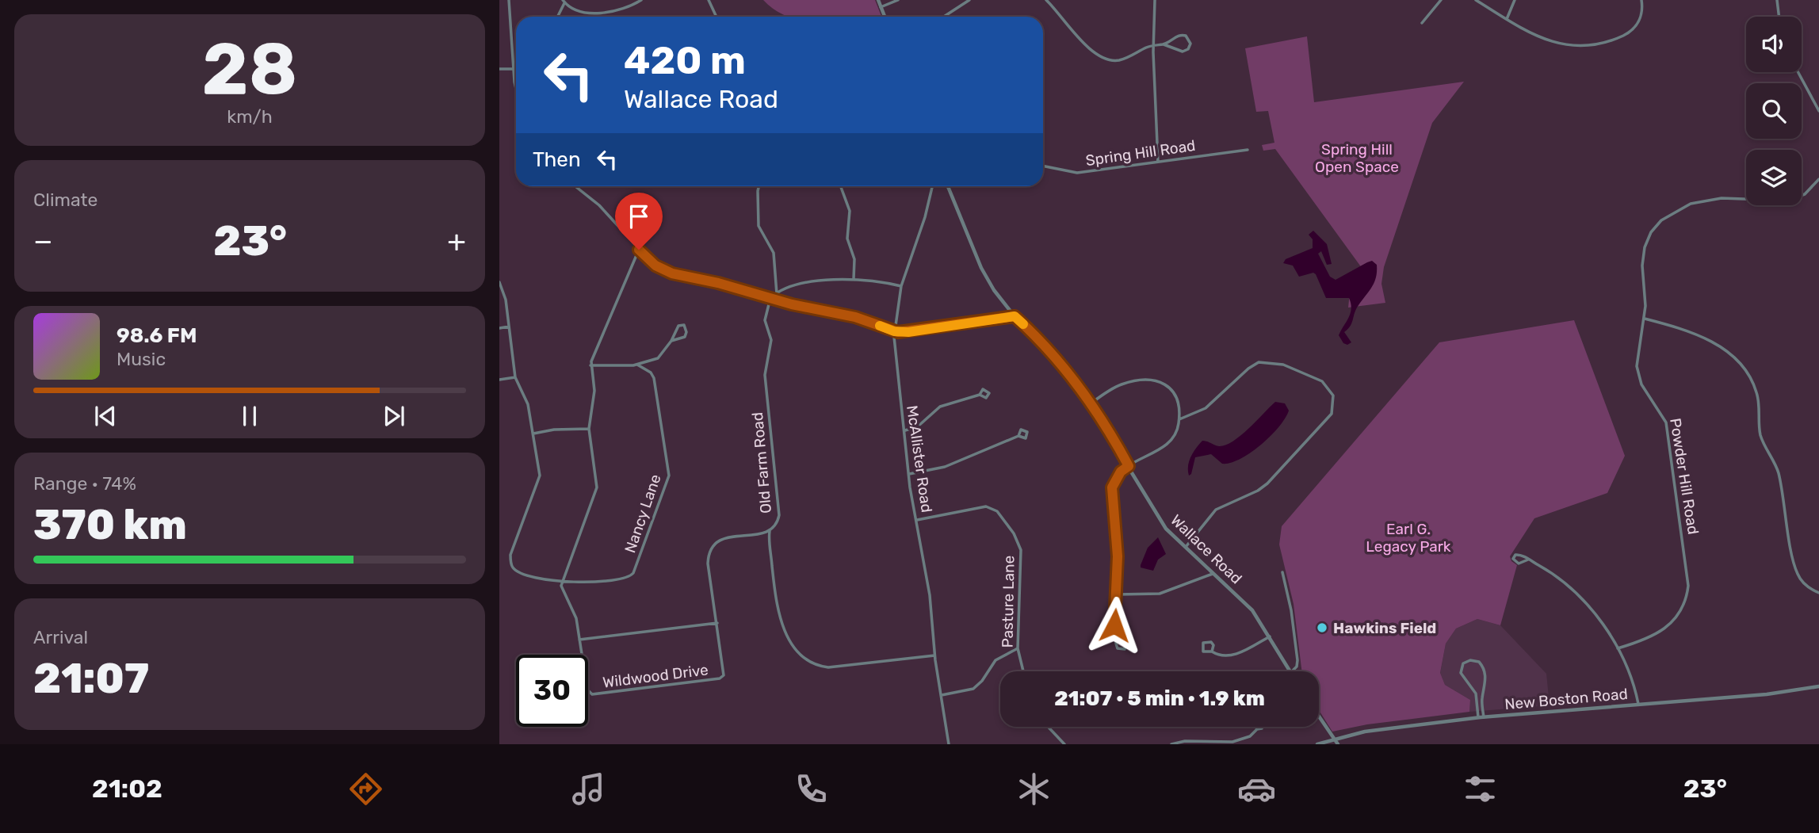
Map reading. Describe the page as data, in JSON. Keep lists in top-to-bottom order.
{
  "streets": {
    "street": [
      "Spring Hill Road",
      "McAllister Road",
      "Old Farm Road",
      "Powder Hill Road",
      "Nancy Lane",
      "Wallace Road",
      "Pasture Lane",
      "Wildwood Drive",
      "New Boston Road"
    ]
  },
  "crossings": [
    ["McAllister Road", "Pasture Lane"],
    ["Old Farm Road", "Wildwood Drive"]
  ],
  "parks": ["Spring Hill Open Space", "Earl G. Legacy Park"],
  "places": ["Hawkins Field"],
  "page": {
    "tile": [
      ["28", "km/h"],
      "Climate",
      ["Range · 74%", "370 km"],
      ["Arrival", "21:07"]
    ],
    "turn": ["420 m", "Wallace Road"],
    "then": "Then",
    "heat": ["−", "23°", "+"],
    "song": ["98.6 FM", "Music"],
    "limit": "30",
    "trip": "21:07 · 5 min · 1.9 km",
    "tabs": ["21:02", "23°"]
  }
}
